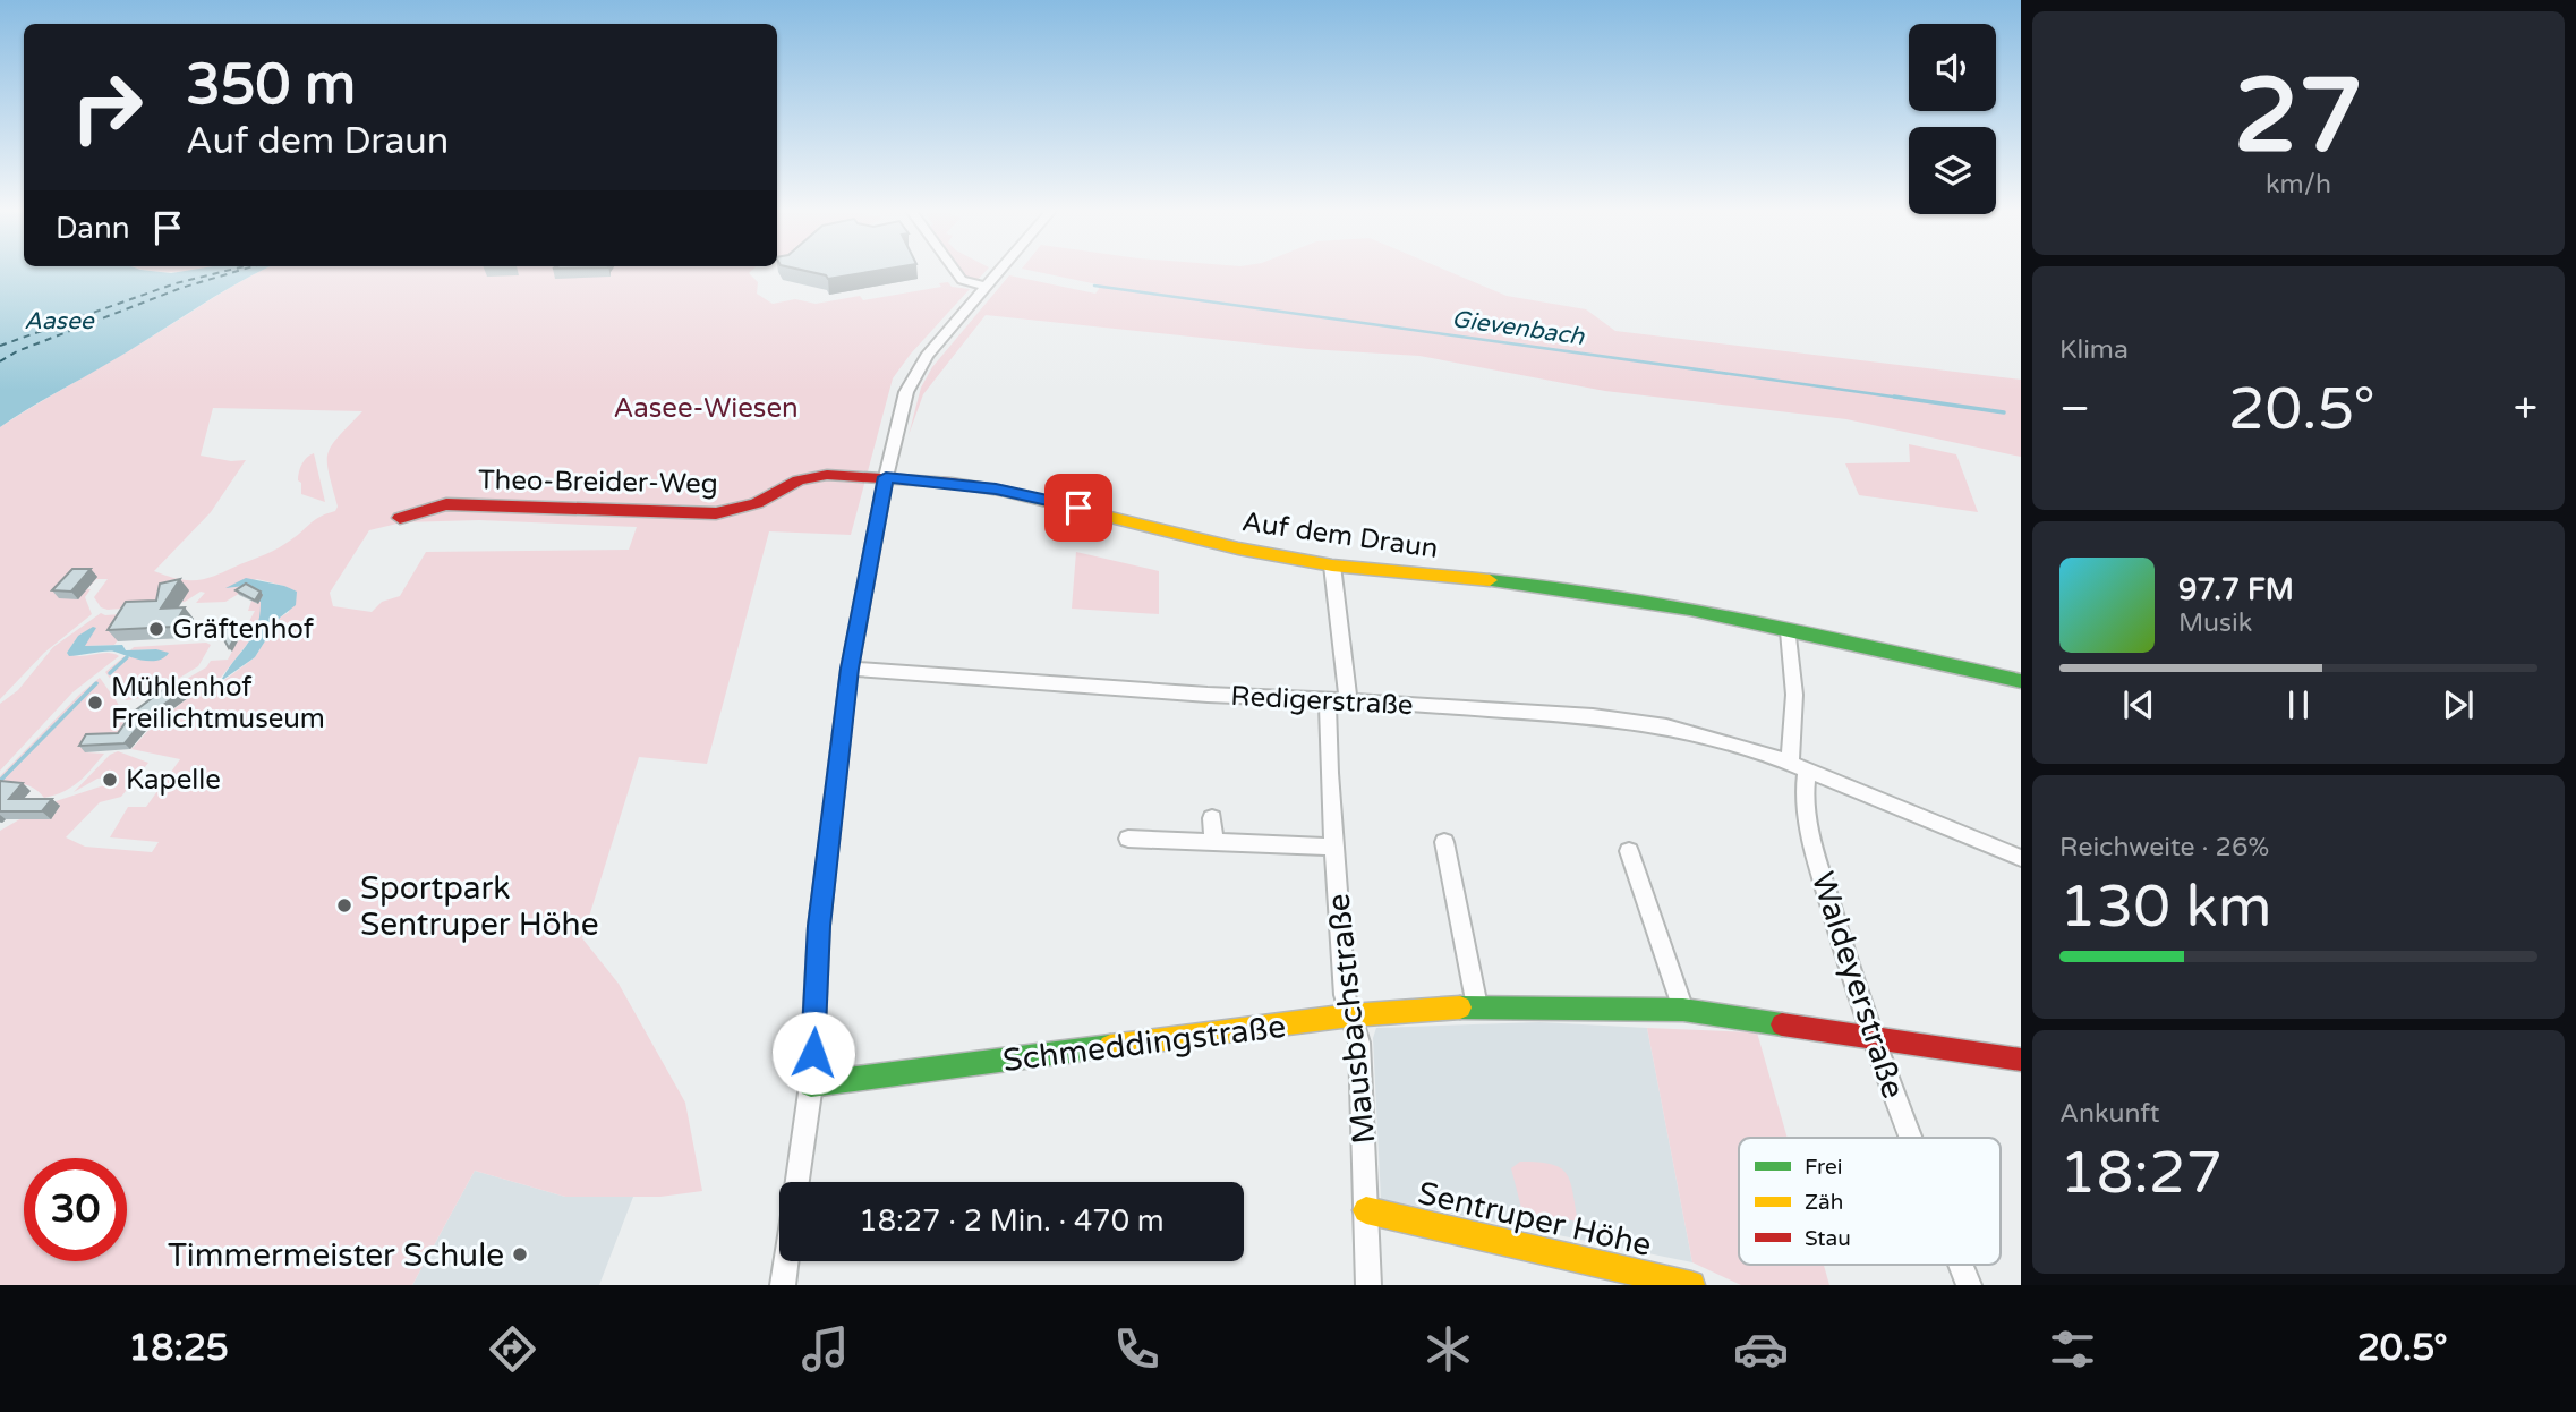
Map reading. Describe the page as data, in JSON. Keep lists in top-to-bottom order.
{
  "streets": {
    "street": [
      "Theo-Breider-Weg",
      "Auf dem Draun",
      "Redigerstraße",
      "Waldeyerstraße",
      "Mausbachstraße",
      "Schmeddingstraße",
      "Sentruper Höhe"
    ]
  },
  "crossings": [
    ["Theo-Breider-Weg", "Auf dem Draun"],
    ["Auf dem Draun", "Mausbachstraße"],
    ["Redigerstraße", "Waldeyerstraße"],
    ["Redigerstraße", "Mausbachstraße"],
    ["Waldeyerstraße", "Schmeddingstraße"],
    ["Mausbachstraße", "Schmeddingstraße"],
    ["Mausbachstraße", "Sentruper Höhe"]
  ],
  "water": ["Aasee", "Gievenbach"],
  "parks": ["Aasee-Wiesen"],
  "places": [
    "Gräftenhof",
    "Mühlenhof Freilichtmuseum",
    "Kapelle",
    "Sportpark Sentruper Höhe",
    "Timmermeister Schule"
  ],
  "legend": ["Frei", "Zäh", "Stau"],
  "page": {
    "tile": [
      ["27", "km/h"],
      "Klima",
      ["Reichweite · 26%", "130 km"],
      ["Ankunft", "18:27"]
    ],
    "turn": ["350 m", "Auf dem Draun"],
    "then": "Dann",
    "heat": ["−", "20.5°", "+"],
    "song": ["97.7 FM", "Musik"],
    "limit": "30",
    "trip": "18:27 · 2 Min. · 470 m",
    "tabs": ["18:25", "20.5°"]
  }
}
